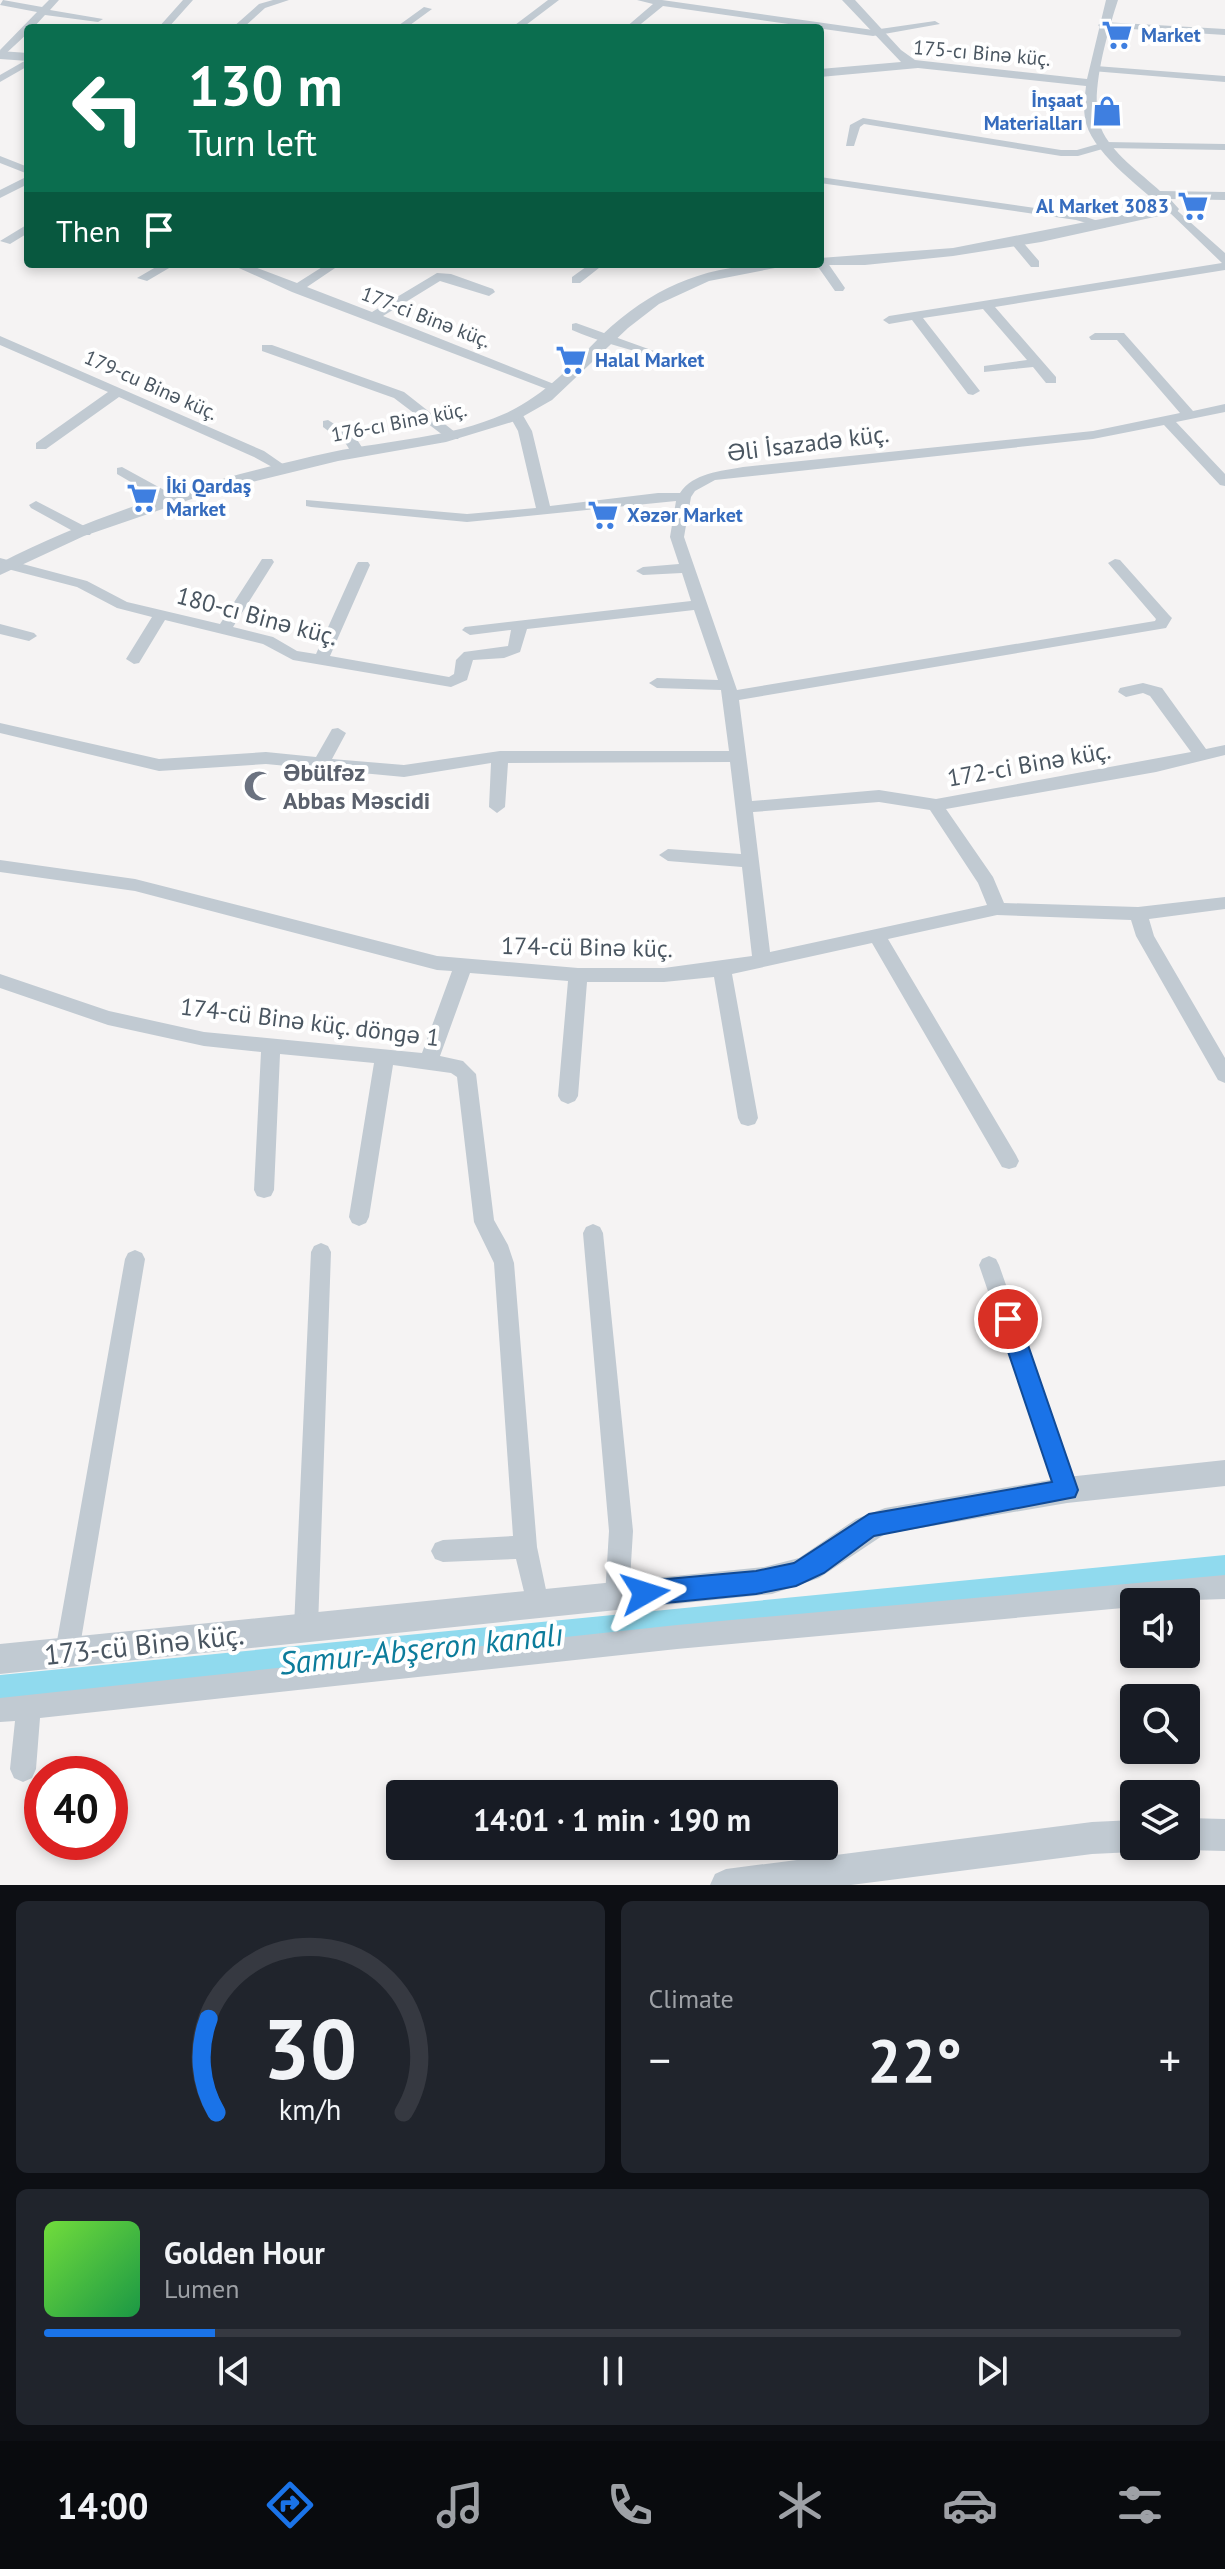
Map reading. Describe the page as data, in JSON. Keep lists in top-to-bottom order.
{
  "streets": {
    "street": [
      "175-cı Binə küç.",
      "177-ci Binə küç.",
      "179-cu Binə küç.",
      "176-cı Binə küç.",
      "Əli İsazadə küç.",
      "180-cı Binə küç.",
      "172-ci Binə küç.",
      "174-cü Binə küç.",
      "174-cü Binə küç. döngə 1",
      "173-cü Binə küç."
    ]
  },
  "crossings": [
    ["177-ci Binə küç.", "176-cı Binə küç."],
    ["179-cu Binə küç.", "176-cı Binə küç."],
    ["176-cı Binə küç.", "180-cı Binə küç."],
    ["174-cü Binə küç. döngə 1", "173-cü Binə küç."]
  ],
  "water": ["Samur-Abşeron kanalı"],
  "places": {
    "supermarket": [
      "Market",
      "Al Market 3083",
      "Halal Market",
      "İki Qardaş Market",
      "Xəzər Market"
    ],
    "shop": ["İnşaat Materialları"],
    "mosque": ["Əbülfəz Abbas Məscidi"]
  },
  "page": {
    "turn": ["130 m", "Turn left"],
    "then": "Then",
    "limit": "40",
    "trip": "14:01 · 1 min · 190 m",
    "tile": "Climate",
    "heat": ["−", "22°", "+"],
    "song": ["Golden Hour", "Lumen"],
    "tabs": "14:00",
    "gauge": ["30", "km/h"]
  }
}
